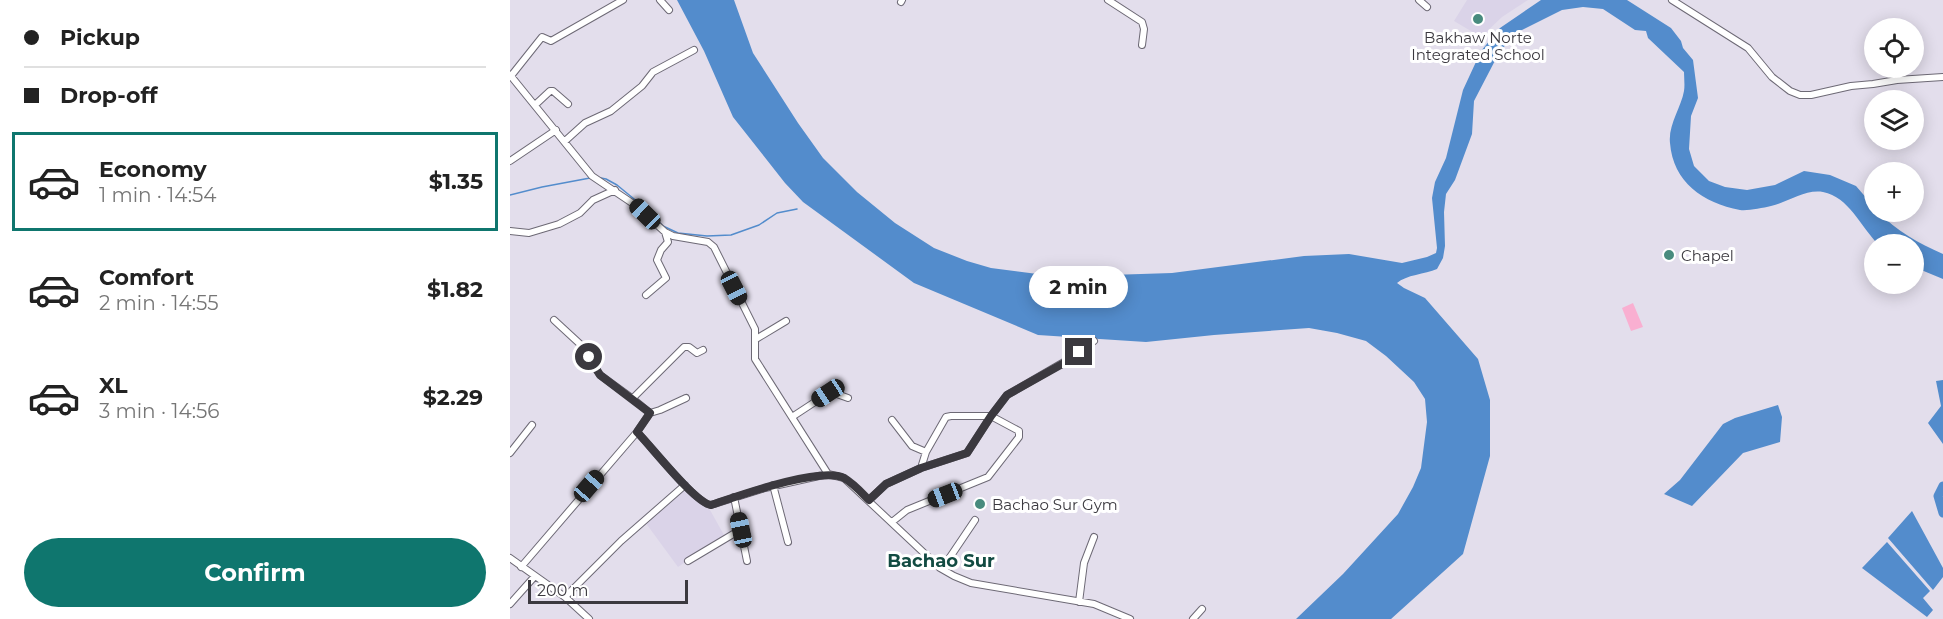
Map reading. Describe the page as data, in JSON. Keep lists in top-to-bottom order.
{
  "districts": ["Bachao Sur"],
  "places": ["Bakhaw Norte Integrated School", "Chapel", "Bachao Sur Gym"],
  "scale_bar": "200 m",
  "page": {
    "banner": ["Pickup", "Drop-off"],
    "map_buttons": ["+", "−"],
    "list": [
      {
        "name": "Economy",
        "note": "1 min · 14:54",
        "value": "$1.35"
      },
      {
        "name": "Comfort",
        "note": "2 min · 14:55",
        "value": "$1.82"
      },
      {
        "name": "XL",
        "note": "3 min · 14:56",
        "value": "$2.29"
      }
    ],
    "bubble": "2 min",
    "buttons": "Confirm",
    "scale": "200 m"
  }
}
